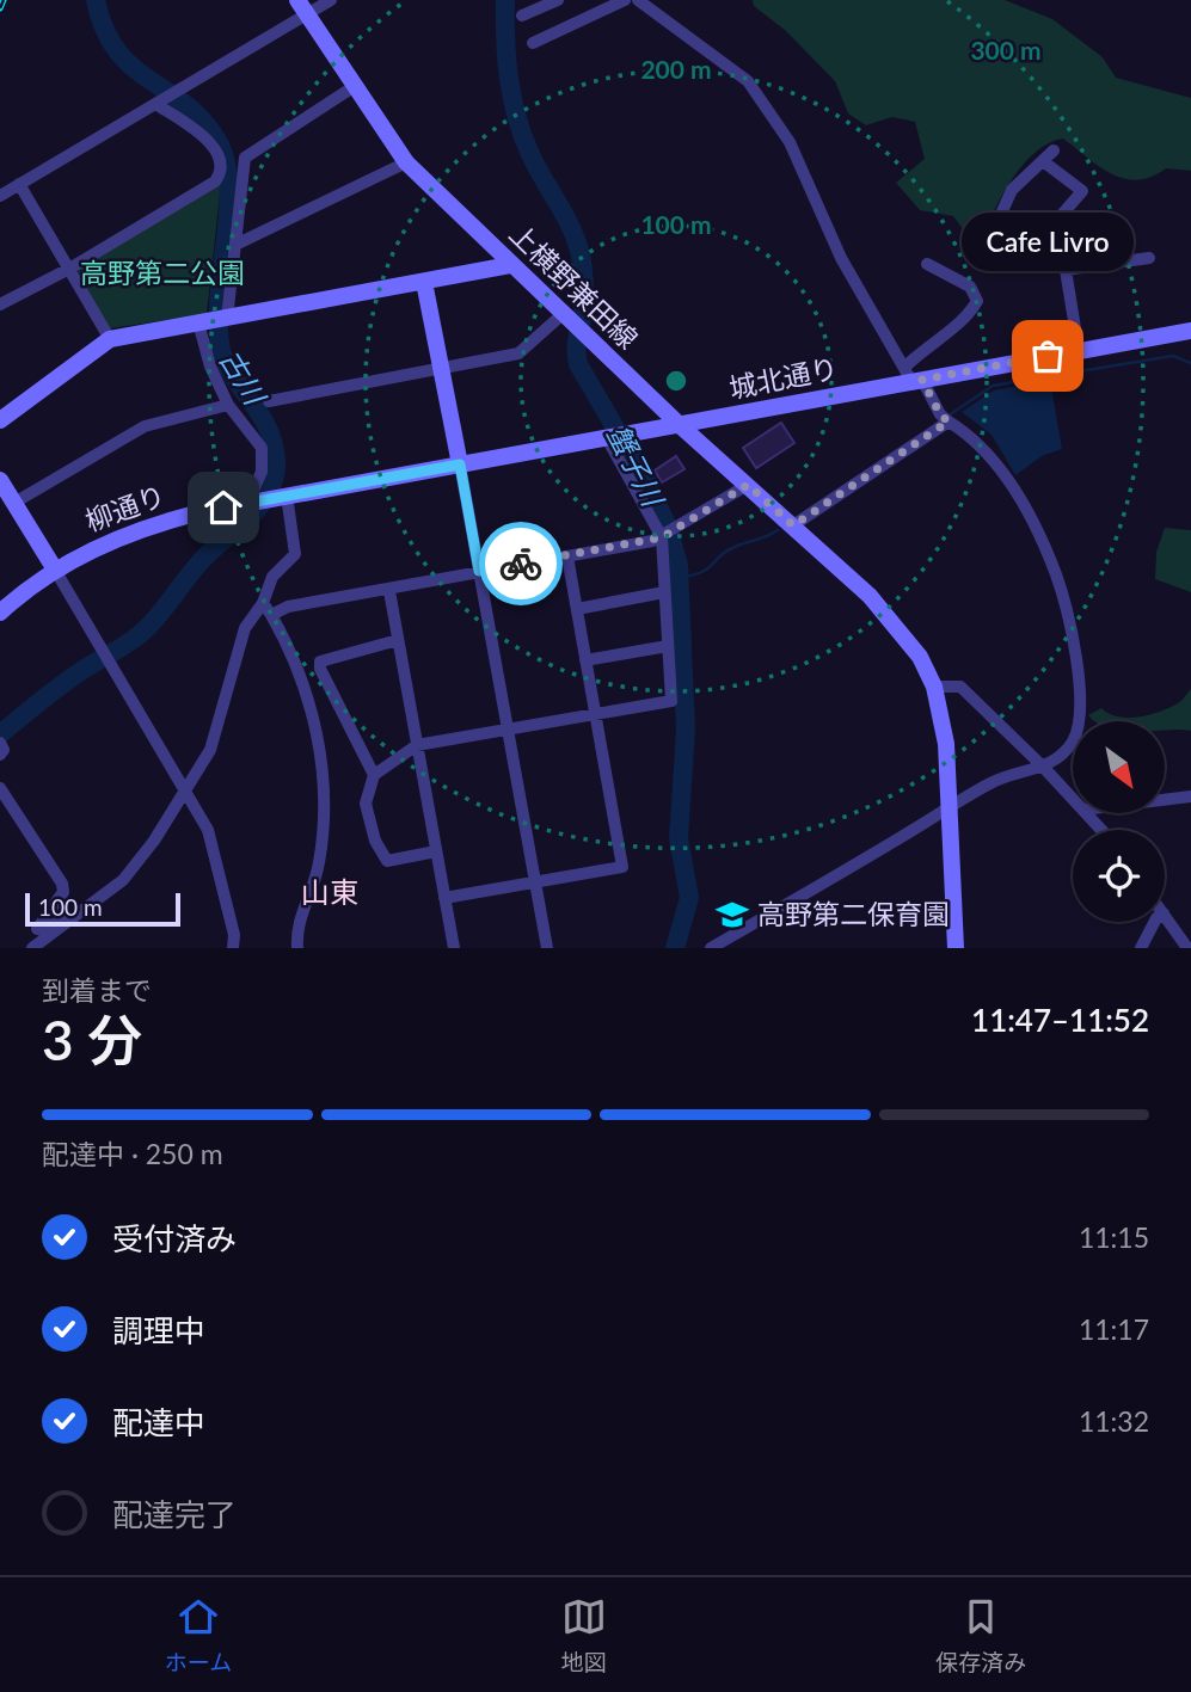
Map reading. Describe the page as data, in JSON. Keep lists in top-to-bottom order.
{
  "streets": {
    "street": ["上横野兼田線", "城北通り", "柳通り"]
  },
  "crossings": [
    ["上横野兼田線", "城北通り"],
    ["城北通り", "柳通り"]
  ],
  "districts": ["山東"],
  "water": ["古川", "蟹子川"],
  "parks": ["高野第二公園"],
  "places": {
    "other": ["Cafe Livro"],
    "school or university": ["高野第二保育園"]
  },
  "scale_bar": "100 m",
  "north": "bottom right",
  "page": {
    "bubble": "Cafe Livro",
    "scale": "100 m",
    "heading": ["3 分", "到着まで", "11:47–11:52"],
    "bar": "配達中 · 250 m",
    "list": [
      ["受付済み", "11:15"],
      ["調理中", "11:17"],
      ["配達中", "11:32"],
      "配達完了"
    ],
    "tabs": ["ホーム", "地図", "保存済み"]
  },
  "rings": ["300 m", "200 m", "100 m"]
}
